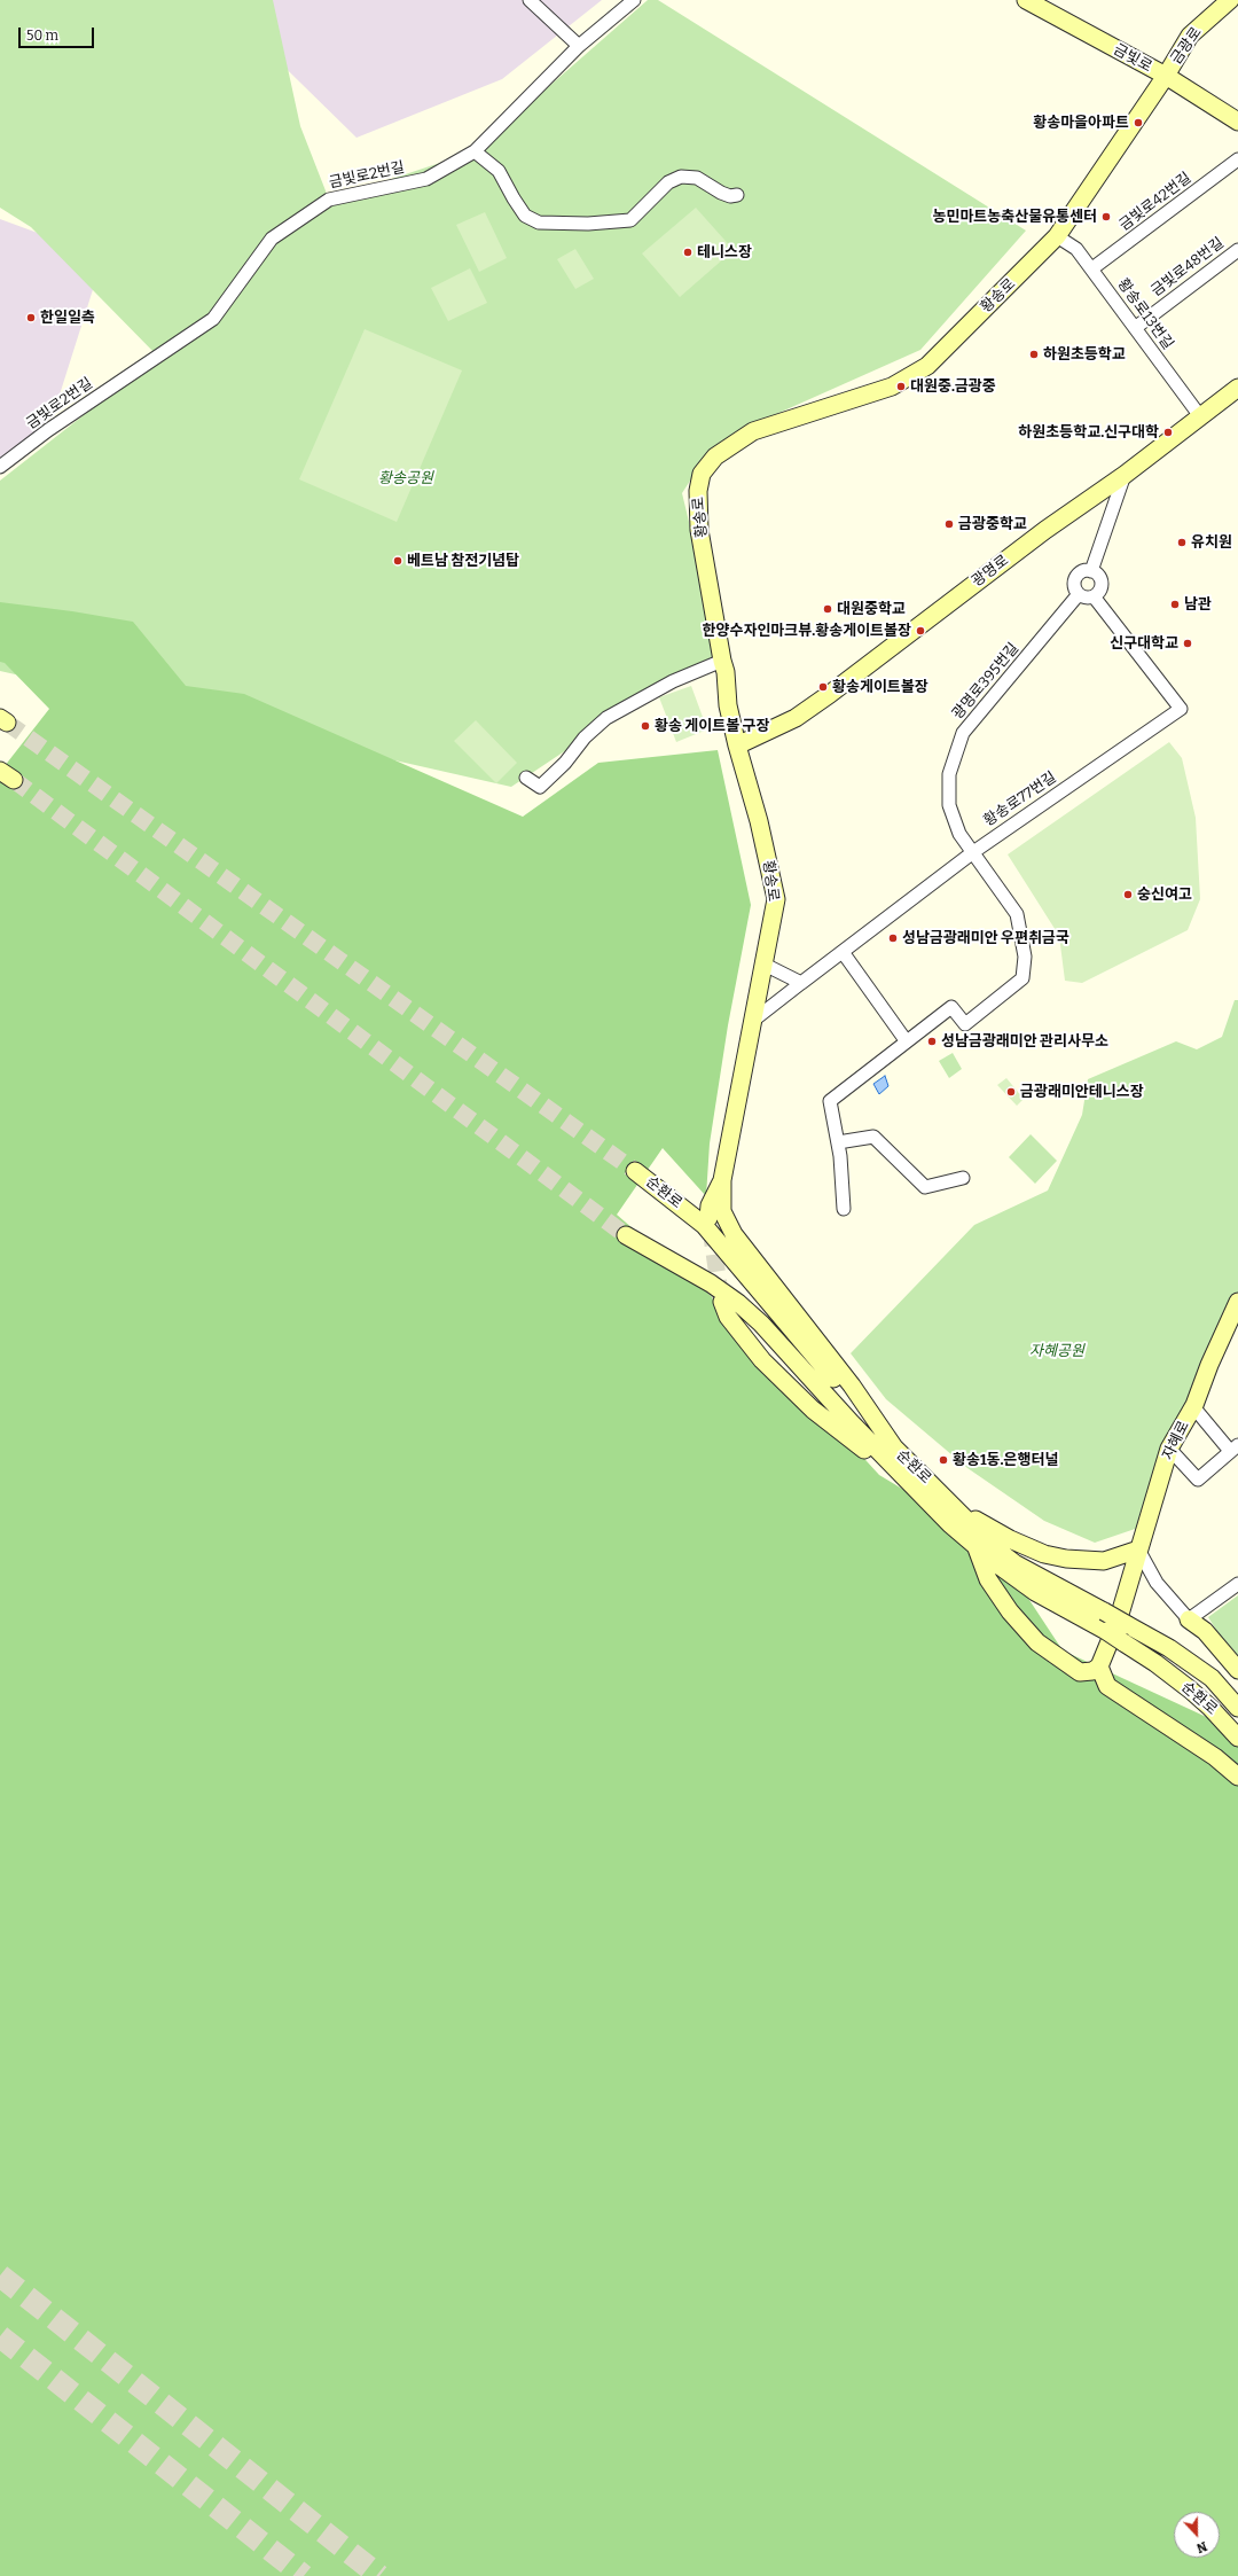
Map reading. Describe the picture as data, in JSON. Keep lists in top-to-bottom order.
{
  "streets": {
    "main road": [
      "금광로",
      "금빛로",
      "황송로",
      "광명로",
      "순환로",
      "자혜로"
    ],
    "street": [
      "금빛로2번길",
      "금빛로42번길",
      "금빛로48번길",
      "황송로13번길",
      "광명로395번길",
      "황송로77번길"
    ]
  },
  "crossings": [
    ["금광로", "금빛로"],
    ["금광로", "황송로"],
    ["금빛로", "황송로"],
    ["금빛로42번길", "황송로13번길"],
    ["금빛로48번길", "황송로13번길"],
    ["황송로", "황송로13번길"],
    ["황송로", "광명로"],
    ["황송로", "황송로77번길"],
    ["황송로13번길", "광명로"],
    ["광명로395번길", "황송로77번길"]
  ],
  "parks": ["황송공원", "자혜공원"],
  "places": [
    "황송마을아파트",
    "농민마트농축산물유통센터",
    "테니스장",
    "한일일측",
    "하원초등학교",
    "대원중.금광중",
    "하원초등학교.신구대학",
    "금광중학교",
    "유치원",
    "베트남 참전기념탑",
    "남관",
    "대원중학교",
    "한양수자인마크뷰.황송게이트볼장",
    "신구대학교",
    "황송게이트볼장",
    "황송 게이트볼 구장",
    "숭신여고",
    "성남금광래미안 우편취금국",
    "성남금광래미안 관리사무소",
    "금광래미안테니스장",
    "황송1동.은행터널"
  ],
  "scale_bar": "50 m",
  "north": "bottom"
}
